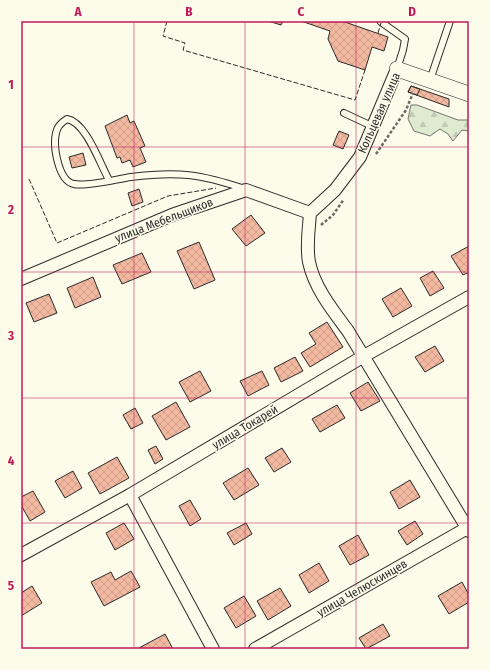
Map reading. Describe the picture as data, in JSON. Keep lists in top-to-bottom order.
{
  "streets": {
    "street": [
      "Кольцевая улица",
      "улица Мебельщиков",
      "улица Токарей",
      "улица Челюскинцев"
    ]
  },
  "grid": {
    "columns": [
      "A",
      "B",
      "C",
      "D"
    ],
    "rows": [
      "1",
      "2",
      "3",
      "4",
      "5"
    ]
  }
}
